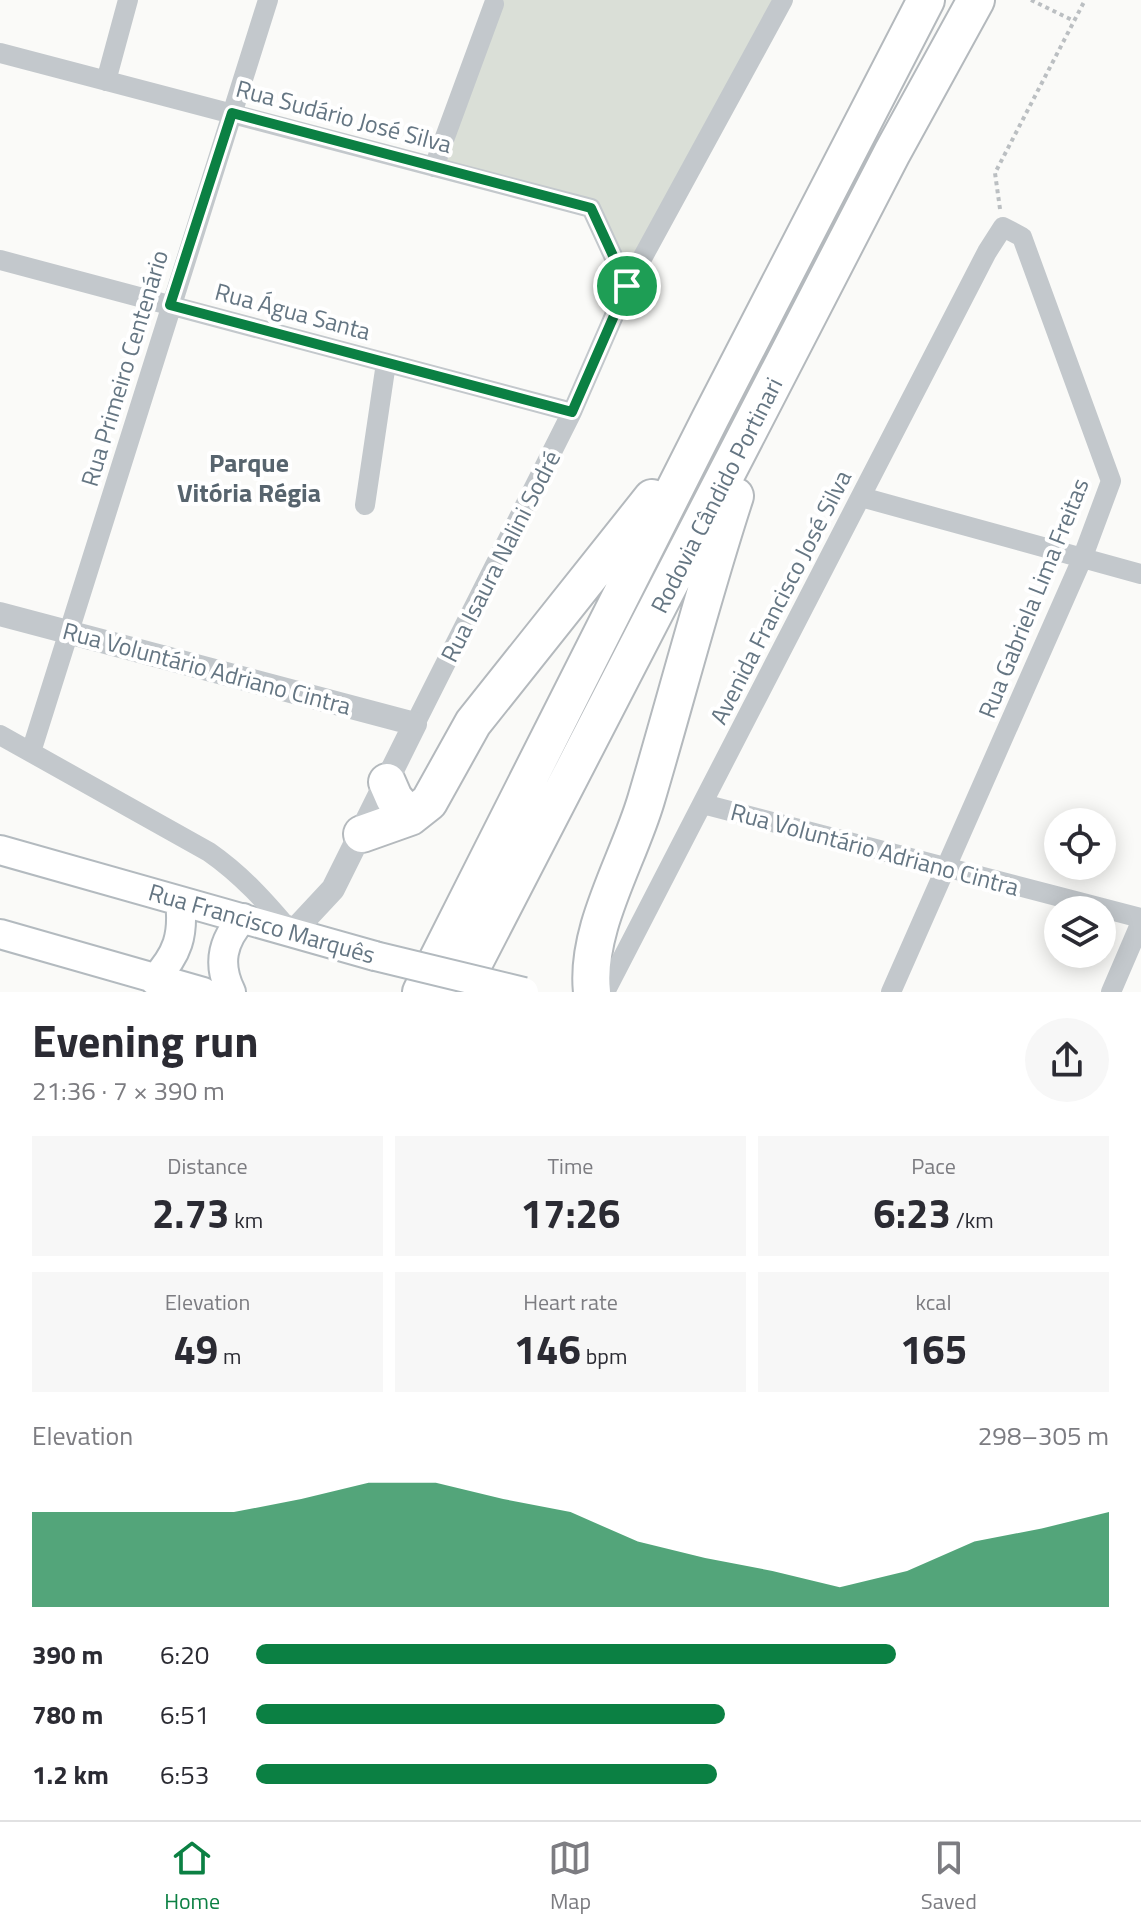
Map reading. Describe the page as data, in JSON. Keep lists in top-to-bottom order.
{
  "streets": {
    "highway": ["Rodovia Cândido Portinari"],
    "main road": ["Rua Francisco Marquês"],
    "street": [
      "Rua Sudário José Silva",
      "Rua Água Santa",
      "Rua Primeiro Centenário",
      "Rua Isaura Nalini Sodré",
      "Avenida Francisco José Silva",
      "Rua Gabriela Lima Freitas",
      "Rua Voluntário Adriano Cintra"
    ]
  },
  "crossings": [
    ["Rua Sudário José Silva", "Rua Primeiro Centenário"],
    ["Rua Sudário José Silva", "Rua Isaura Nalini Sodré"],
    ["Rua Água Santa", "Rua Primeiro Centenário"],
    ["Rua Água Santa", "Rua Isaura Nalini Sodré"],
    ["Rua Primeiro Centenário", "Rua Voluntário Adriano Cintra"],
    ["Rua Isaura Nalini Sodré", "Rua Voluntário Adriano Cintra"],
    ["Rua Isaura Nalini Sodré", "Rua Francisco Marquês"],
    ["Avenida Francisco José Silva", "Rua Gabriela Lima Freitas"],
    ["Avenida Francisco José Silva", "Rua Voluntário Adriano Cintra"],
    ["Rua Gabriela Lima Freitas", "Rua Voluntário Adriano Cintra"]
  ],
  "districts": ["Parque Vitória Régia"],
  "page": {
    "heading": ["Evening run", "21:36 · 7 × 390 m"],
    "stats": [
      ["Distance", "2.73 km"],
      ["Time", "17:26"],
      ["Pace", "6:23 /km"],
      ["Elevation", "49 m"],
      ["Heart rate", "146 bpm"],
      ["kcal", "165"]
    ],
    "chart": ["Elevation", "298–305 m"],
    "list": [
      {
        "name": "390 m",
        "note": "6:20"
      },
      {
        "name": "780 m",
        "note": "6:51"
      },
      {
        "name": "1.2 km",
        "note": "6:53"
      }
    ],
    "tabs": ["Home", "Map", "Saved"]
  }
}
